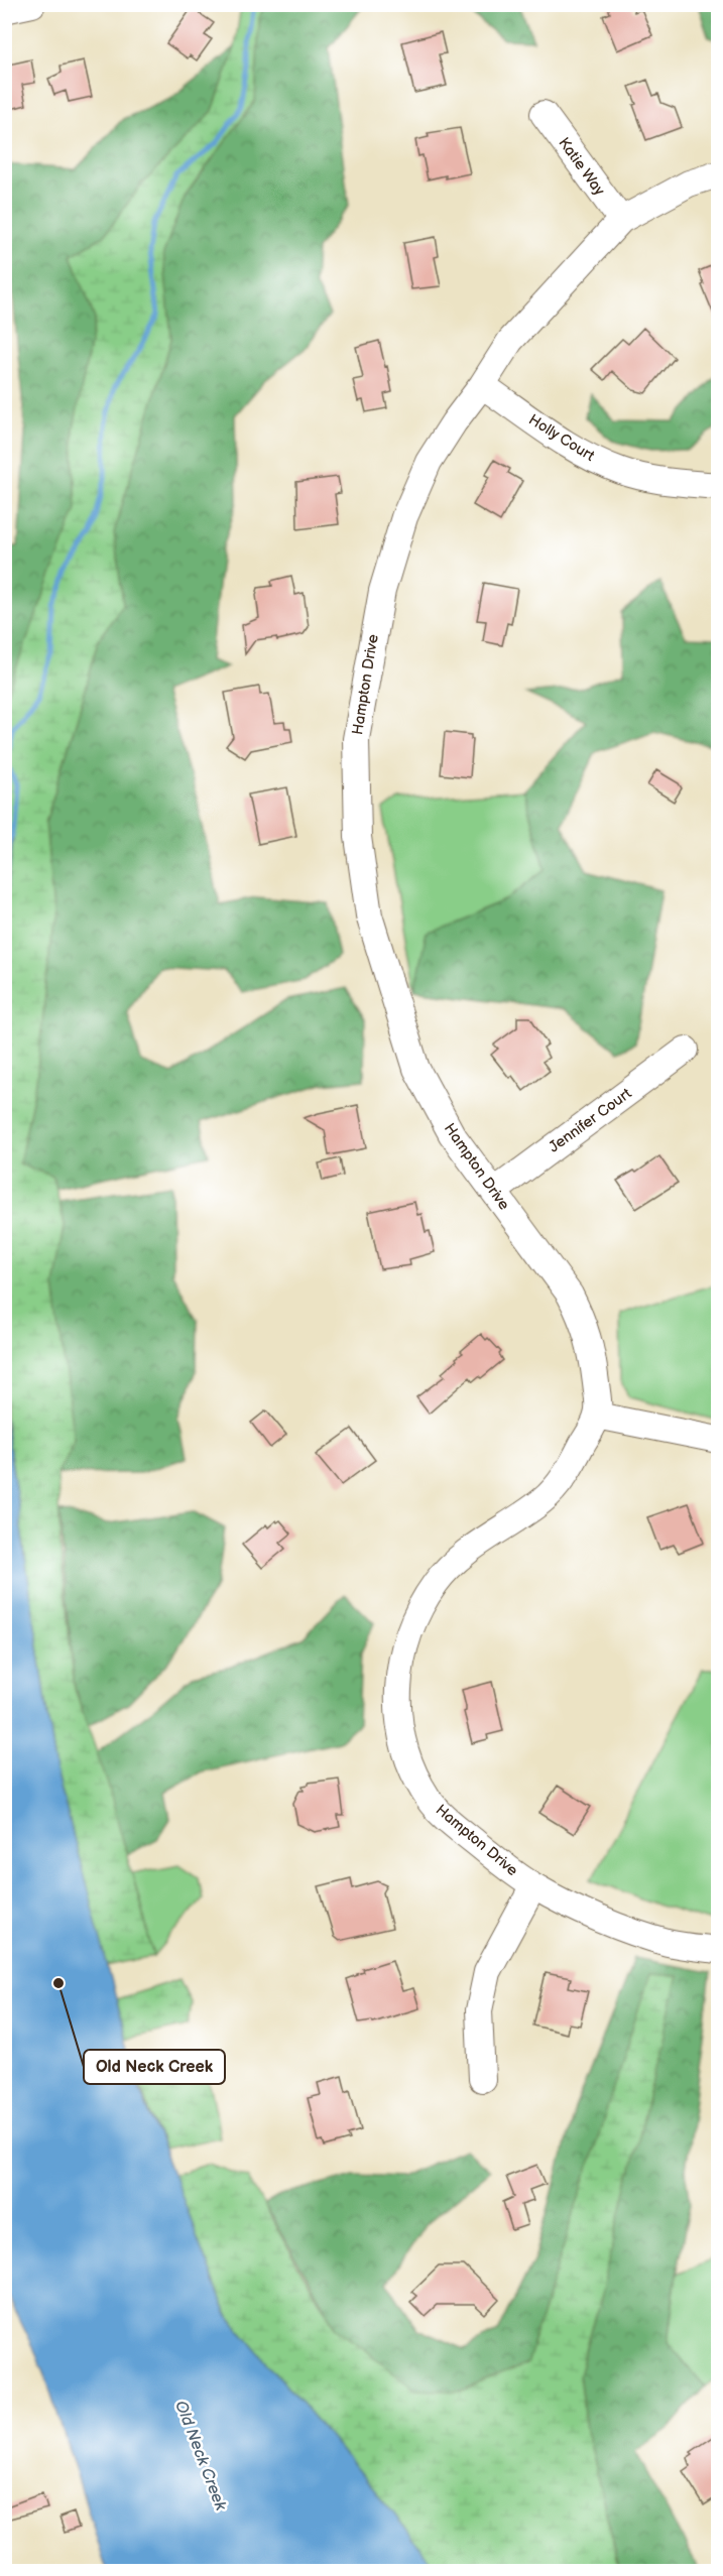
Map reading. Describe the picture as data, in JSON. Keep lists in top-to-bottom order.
{
  "streets": {
    "street": [
      "Katie Way",
      "Holly Court",
      "Hampton Drive",
      "Jennifer Court"
    ]
  },
  "crossings": [
    ["Katie Way", "Hampton Drive"],
    ["Holly Court", "Hampton Drive"],
    ["Hampton Drive", "Jennifer Court"]
  ],
  "water": ["Old Neck Creek"],
  "places": ["Old Neck Creek"]
}
